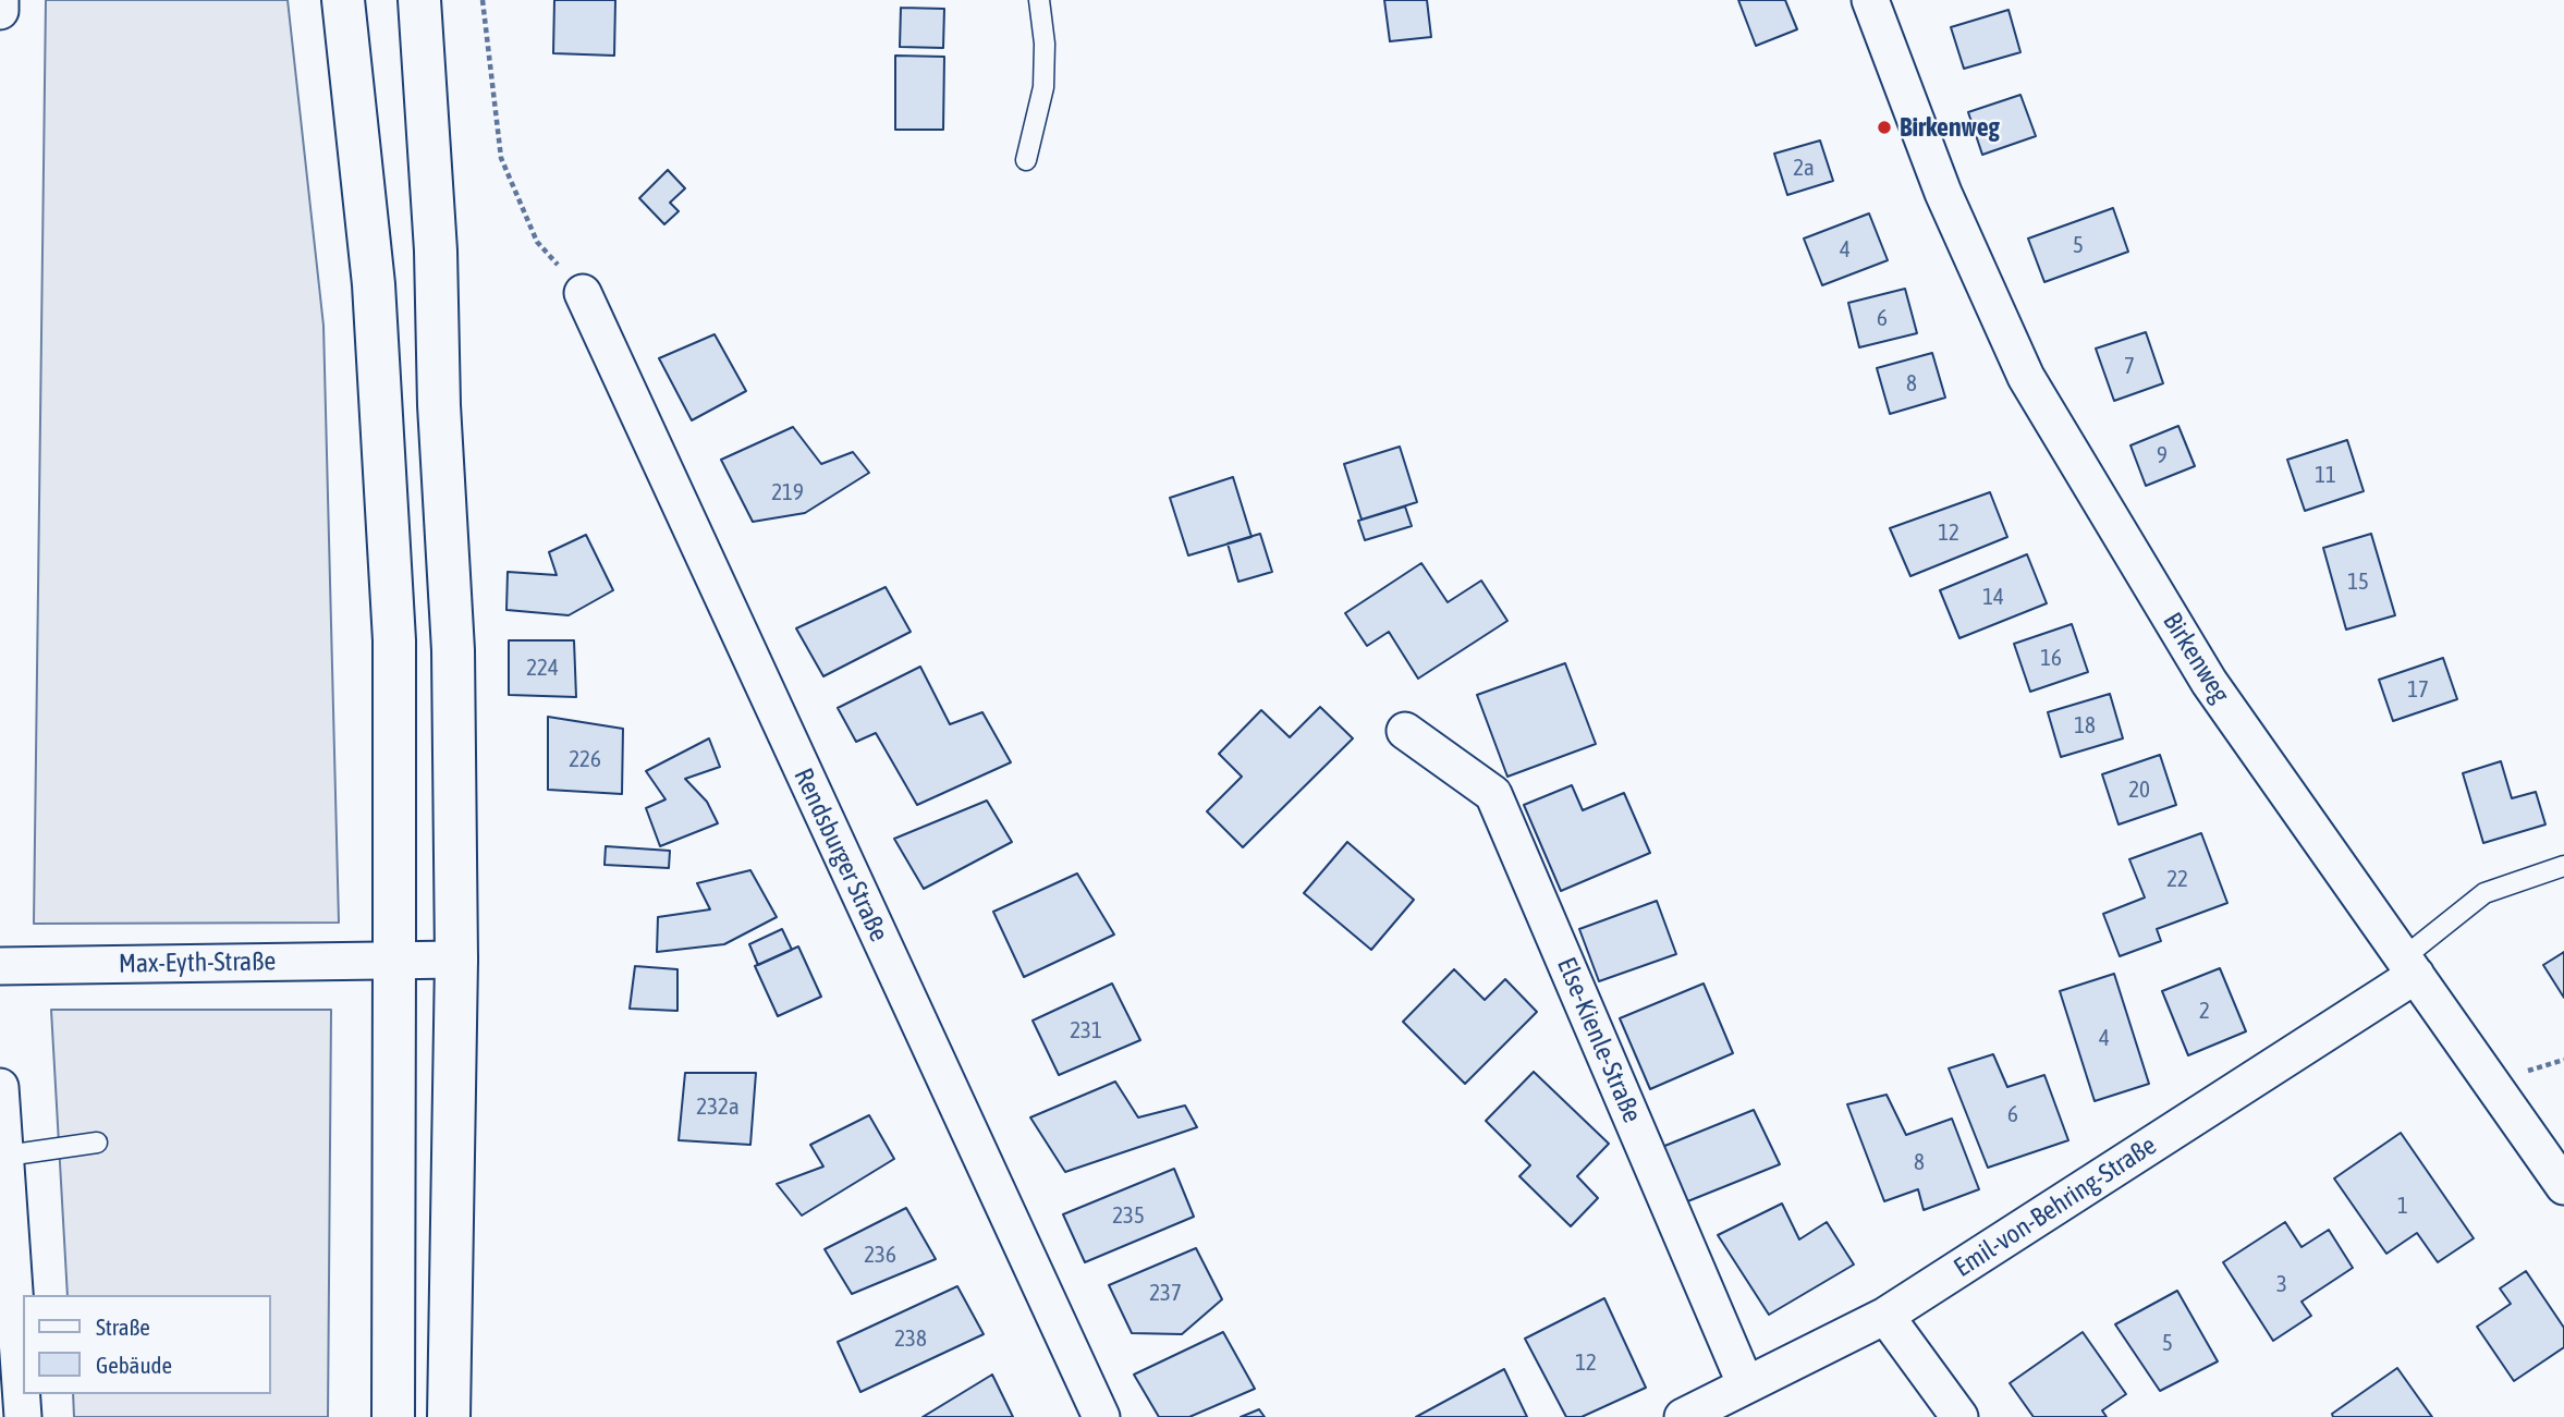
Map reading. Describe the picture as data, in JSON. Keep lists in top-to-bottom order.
{
  "streets": {
    "street": [
      "Birkenweg",
      "Rendsburger Straße",
      "Max-Eyth-Straße",
      "Else-Kienle-Straße",
      "Emil-von-Behring-Straße"
    ]
  },
  "crossings": [
    ["Birkenweg", "Emil-von-Behring-Straße"],
    ["Else-Kienle-Straße", "Emil-von-Behring-Straße"]
  ],
  "places": ["Birkenweg"],
  "house_numbers": [
    "2a",
    "5",
    "4",
    "6",
    "7",
    "8",
    "9",
    "11",
    "219",
    "12",
    "15",
    "14",
    "16",
    "224",
    "17",
    "18",
    "226",
    "20",
    "22",
    "2",
    "231",
    "4",
    "232a",
    "6",
    "8",
    "1",
    "235",
    "236",
    "3",
    "237",
    "238",
    "5",
    "12"
  ],
  "legend": ["Straße", "Gebäude"]
}
